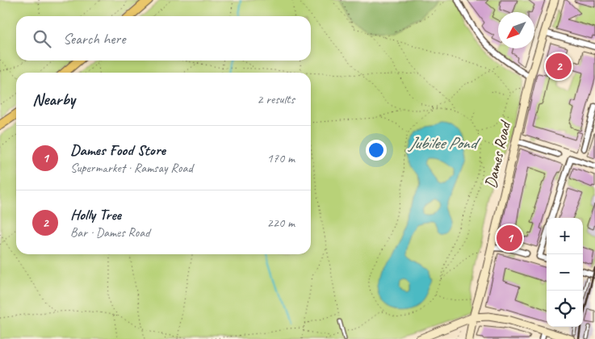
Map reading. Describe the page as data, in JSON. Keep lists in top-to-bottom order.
{
  "streets": {
    "main road": ["Dames Road"]
  },
  "water": ["Jubilee Pond"],
  "north": "bottom left",
  "page": {
    "search": "Search here",
    "pins": ["2", "1"],
    "heading": ["Nearby", "2 results"],
    "list": [
      {
        "mark": "1",
        "name": "Dames Food Store",
        "note": "Supermarket · Ramsay Road",
        "value": "170 m"
      },
      {
        "mark": "2",
        "name": "Holly Tree",
        "note": "Bar · Dames Road",
        "value": "220 m"
      }
    ],
    "map_buttons": ["+", "−"]
  }
}
